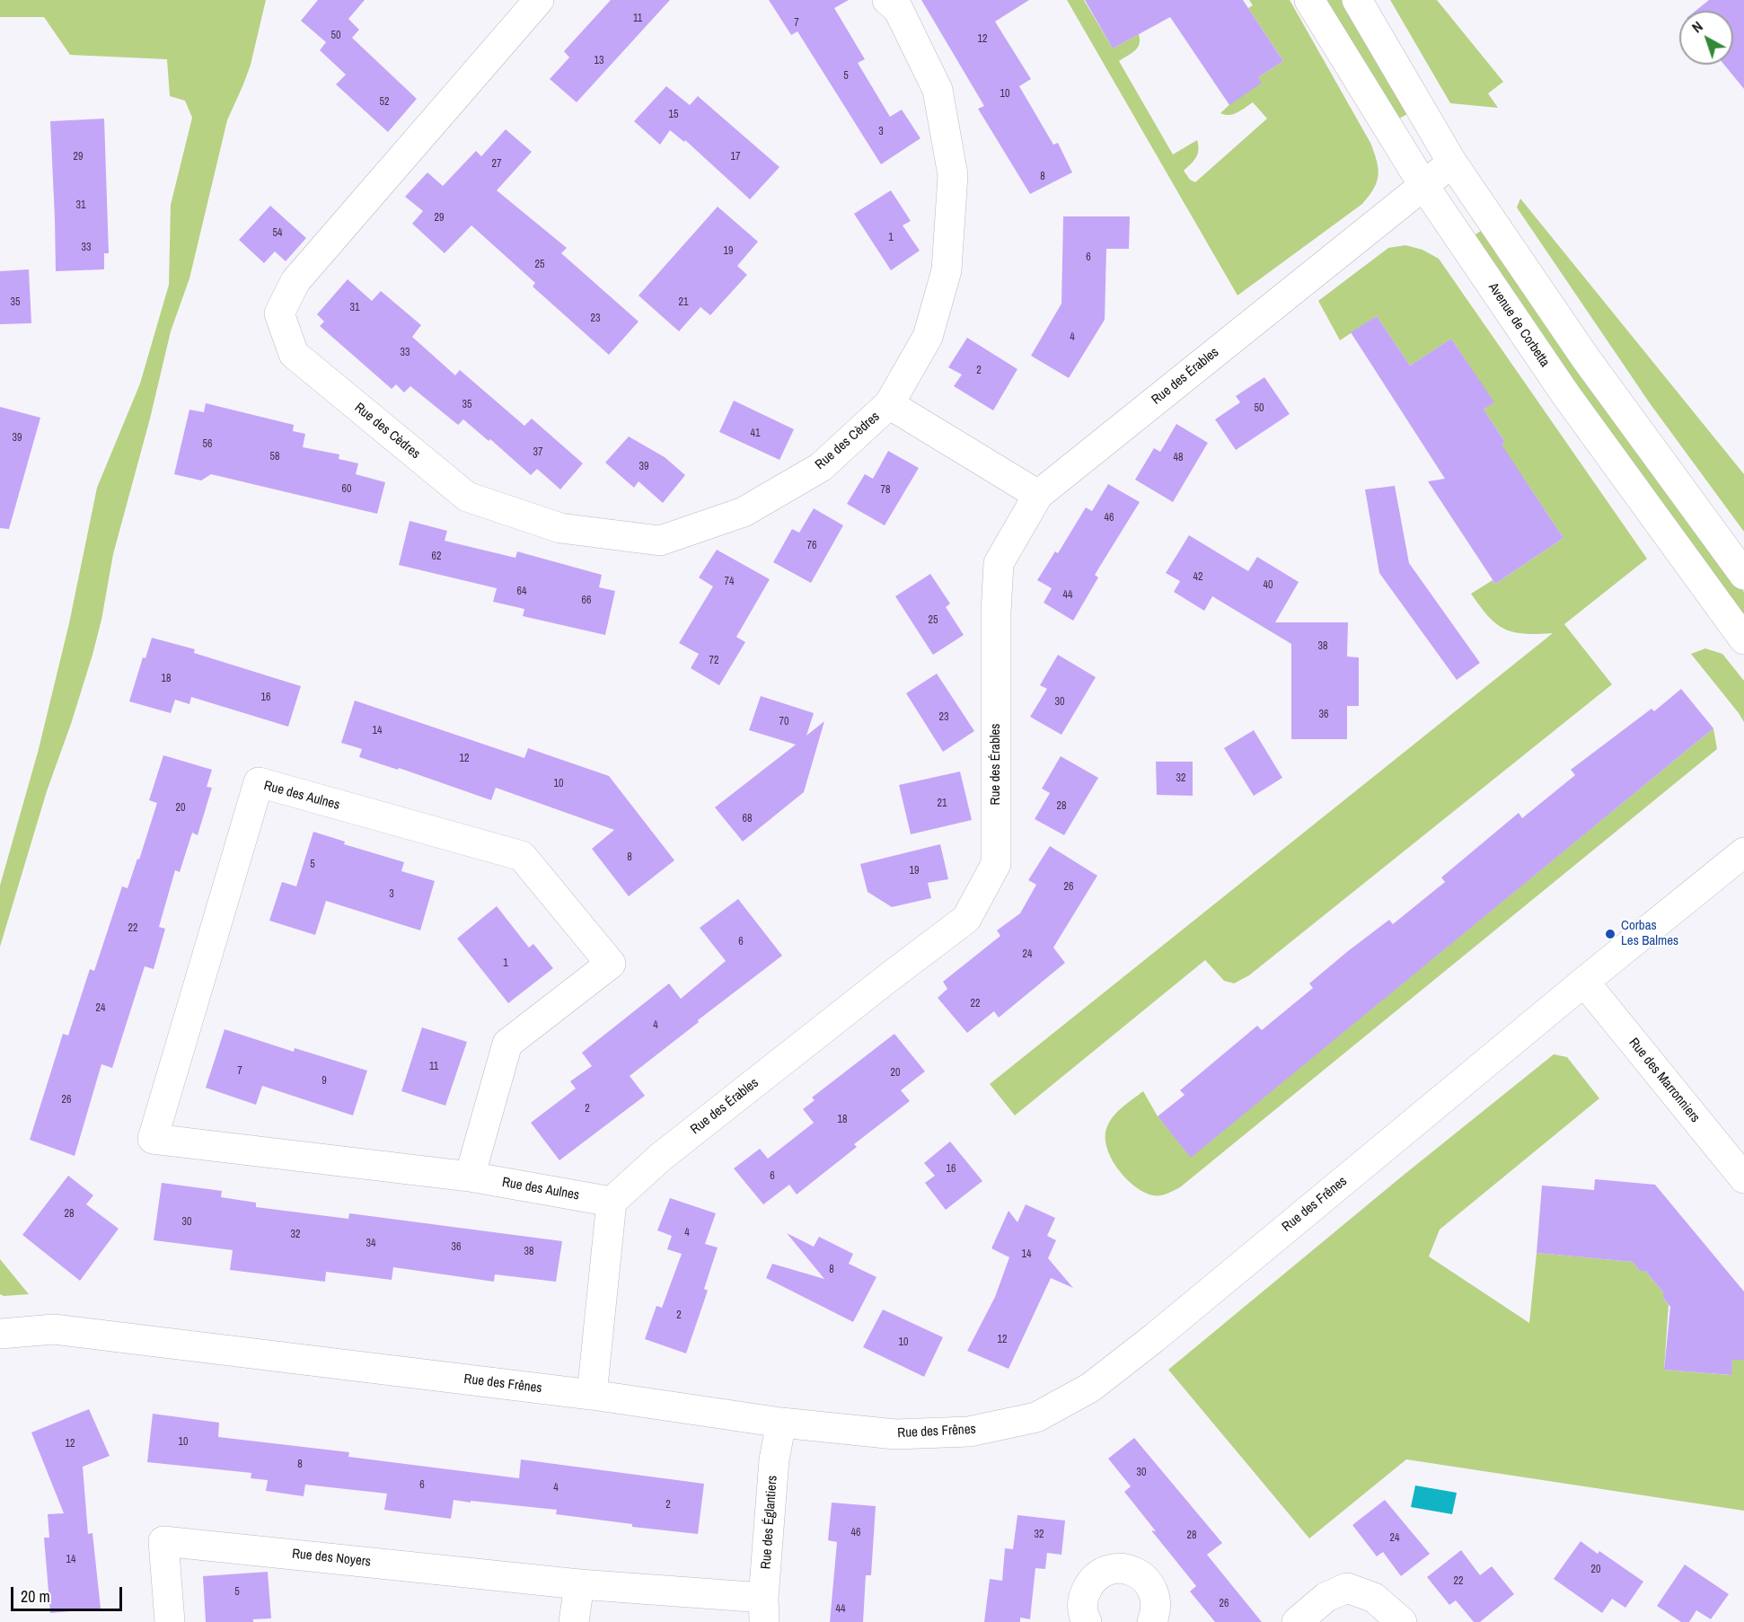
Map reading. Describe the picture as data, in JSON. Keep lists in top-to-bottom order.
{
  "streets": {
    "street": [
      "Avenue de Corbetta",
      "Rue des Érables",
      "Rue des Cèdres",
      "Rue des Aulnes",
      "Rue des Marronniers",
      "Rue des Frênes",
      "Rue des Églantiers",
      "Rue des Noyers"
    ]
  },
  "crossings": [
    ["Avenue de Corbetta", "Rue des Érables"],
    ["Rue des Érables", "Rue des Cèdres"],
    ["Rue des Érables", "Rue des Aulnes"],
    ["Rue des Marronniers", "Rue des Frênes"],
    ["Rue des Frênes", "Rue des Églantiers"],
    ["Rue des Églantiers", "Rue des Noyers"]
  ],
  "places": ["Corbas Les Balmes"],
  "house_numbers": [
    "11",
    "7",
    "50",
    "12",
    "13",
    "5",
    "10",
    "52",
    "15",
    "3",
    "29",
    "17",
    "27",
    "8",
    "31",
    "29",
    "54",
    "1",
    "33",
    "19",
    "6",
    "25",
    "35",
    "21",
    "31",
    "23",
    "4",
    "33",
    "2",
    "35",
    "50",
    "41",
    "39",
    "56",
    "37",
    "58",
    "48",
    "39",
    "60",
    "78",
    "46",
    "76",
    "62",
    "42",
    "74",
    "40",
    "64",
    "44",
    "66",
    "25",
    "38",
    "72",
    "18",
    "16",
    "30",
    "36",
    "23",
    "70",
    "14",
    "12",
    "32",
    "10",
    "21",
    "28",
    "20",
    "68",
    "8",
    "5",
    "19",
    "26",
    "3",
    "22",
    "6",
    "24",
    "1",
    "22",
    "24",
    "4",
    "11",
    "7",
    "20",
    "9",
    "26",
    "2",
    "18",
    "16",
    "6",
    "28",
    "30",
    "4",
    "32",
    "34",
    "36",
    "38",
    "14",
    "8",
    "2",
    "12",
    "10",
    "10",
    "12",
    "8",
    "30",
    "6",
    "4",
    "2",
    "46",
    "32",
    "28",
    "24",
    "14",
    "20",
    "22",
    "5",
    "26",
    "44"
  ],
  "scale_bar": "20 m",
  "north": "top left"
}
